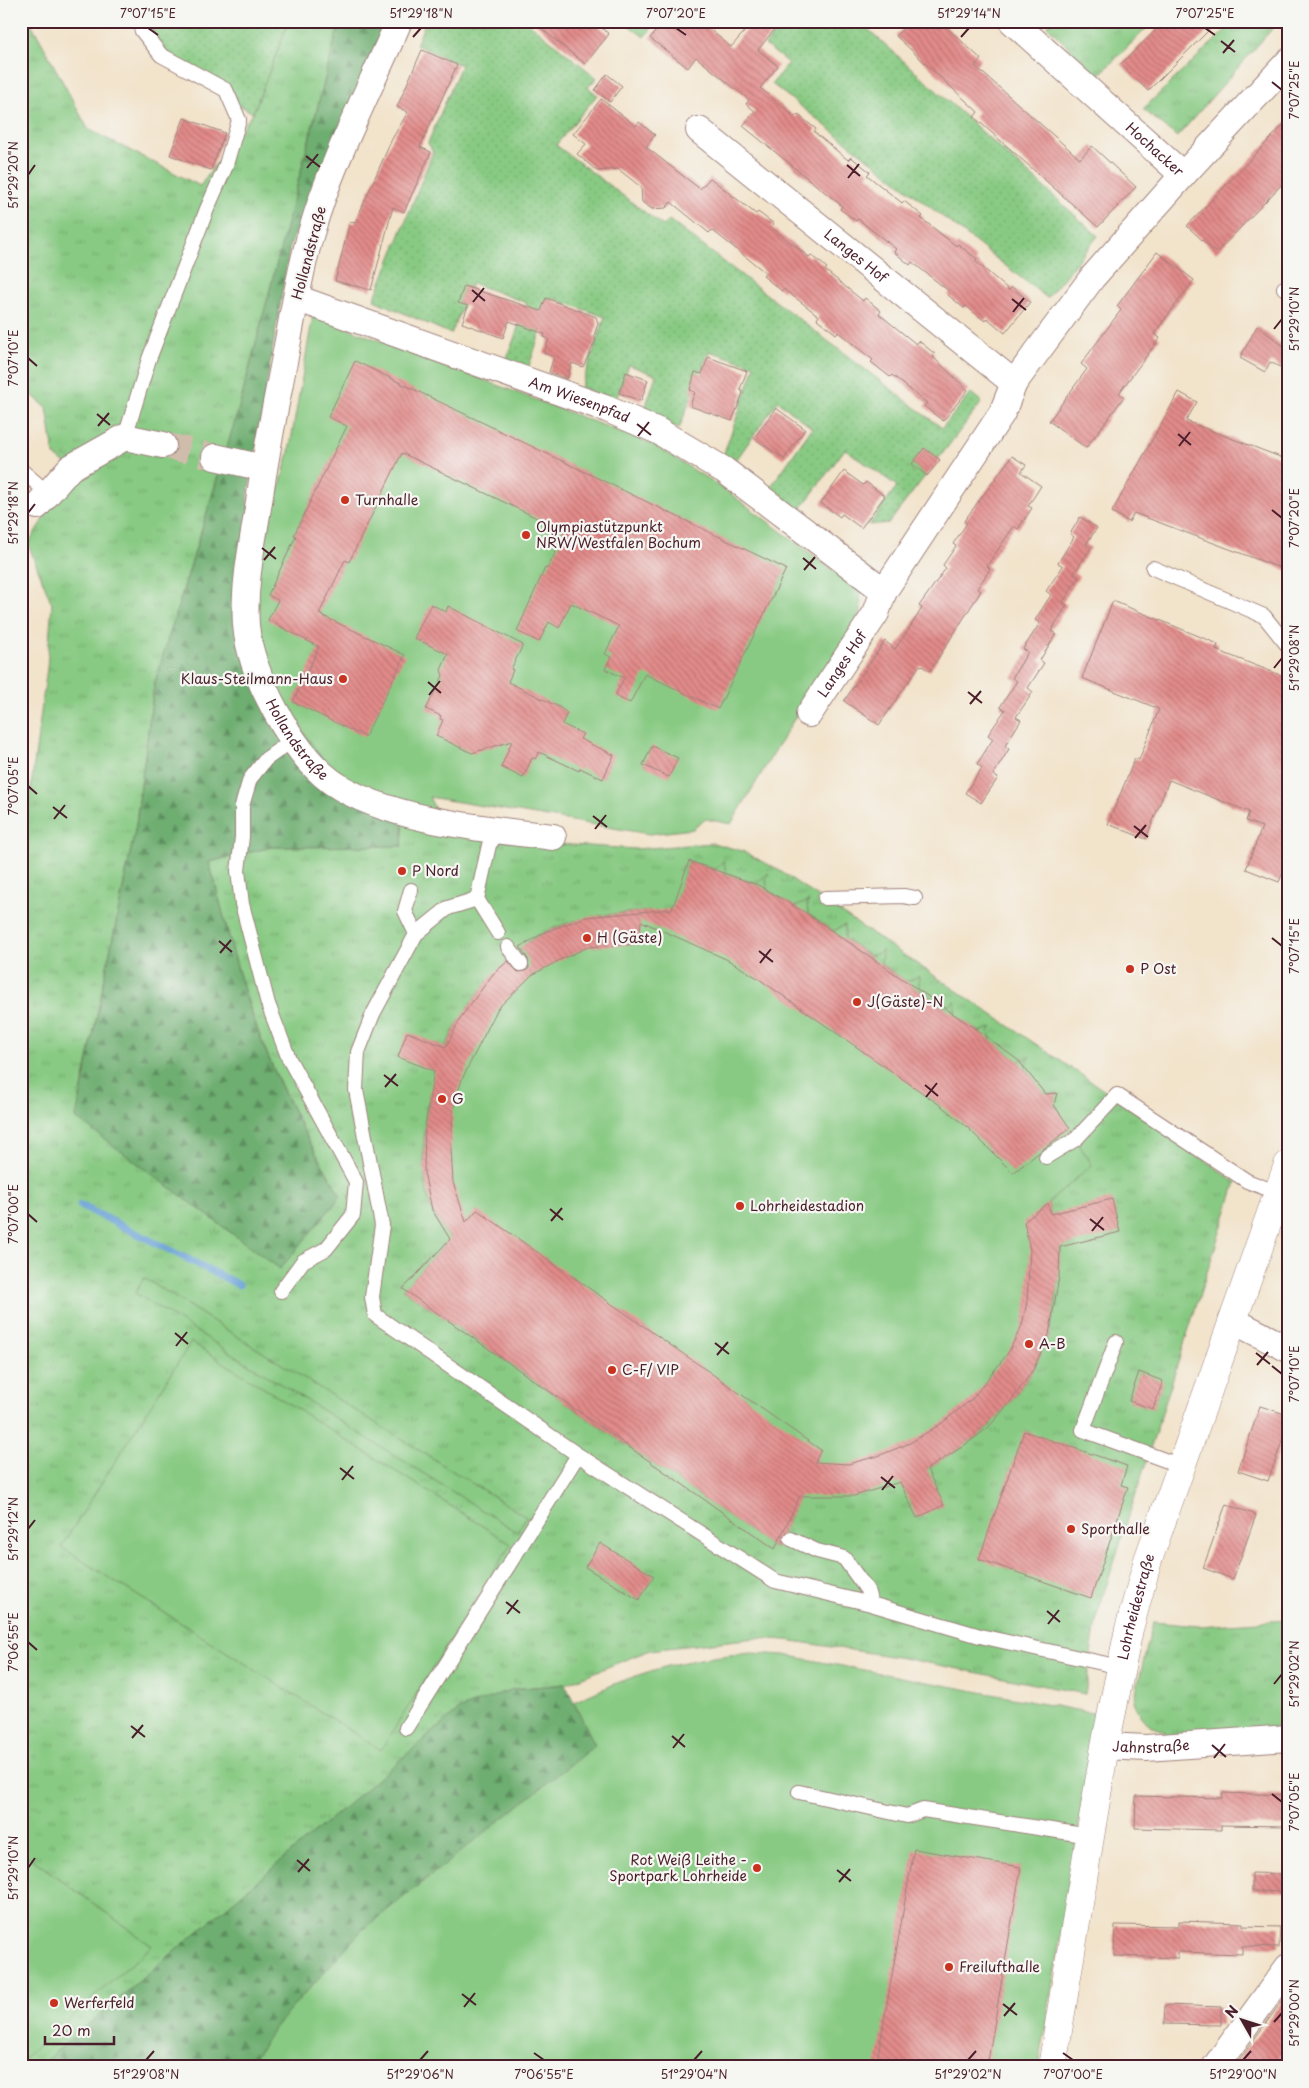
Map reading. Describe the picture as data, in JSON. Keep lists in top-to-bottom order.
{
  "streets": {
    "street": [
      "Hochacker",
      "Hollandstraße",
      "Langes Hof",
      "Am Wiesenpfad",
      "Lohrheidestraße",
      "Jahnstraße"
    ]
  },
  "crossings": [
    ["Hochacker", "Langes Hof"],
    ["Hollandstraße", "Am Wiesenpfad"],
    ["Langes Hof", "Am Wiesenpfad"],
    ["Lohrheidestraße", "Jahnstraße"]
  ],
  "places": [
    "Turnhalle",
    "Olympiastützpunkt NRW/Westfalen Bochum",
    "Klaus-Steilmann-Haus",
    "P Nord",
    "H (Gäste)",
    "P Ost",
    "J(Gäste)-N",
    "G",
    "Lohrheidestadion",
    "A-B",
    "C-F/ VIP",
    "Sporthalle",
    "Rot Weiß Leithe - Sportpark Lohrheide",
    "Freilufthalle",
    "Werferfeld"
  ],
  "scale_bar": "20 m",
  "north": "top left",
  "coordinates": [
    "7°07'15\"E",
    "51°29'18\"N",
    "7°07'20\"E",
    "51°29'14\"N",
    "7°07'25\"E",
    "51°29'20\"N",
    "51°29'10\"N",
    "7°07'10\"E",
    "51°29'08\"N",
    "7°07'05\"E",
    "7°07'00\"E",
    "51°29'12\"N",
    "7°06'55\"E",
    "51°29'02\"N",
    "51°29'00\"N",
    "51°29'06\"N",
    "51°29'04\"N"
  ]
}
